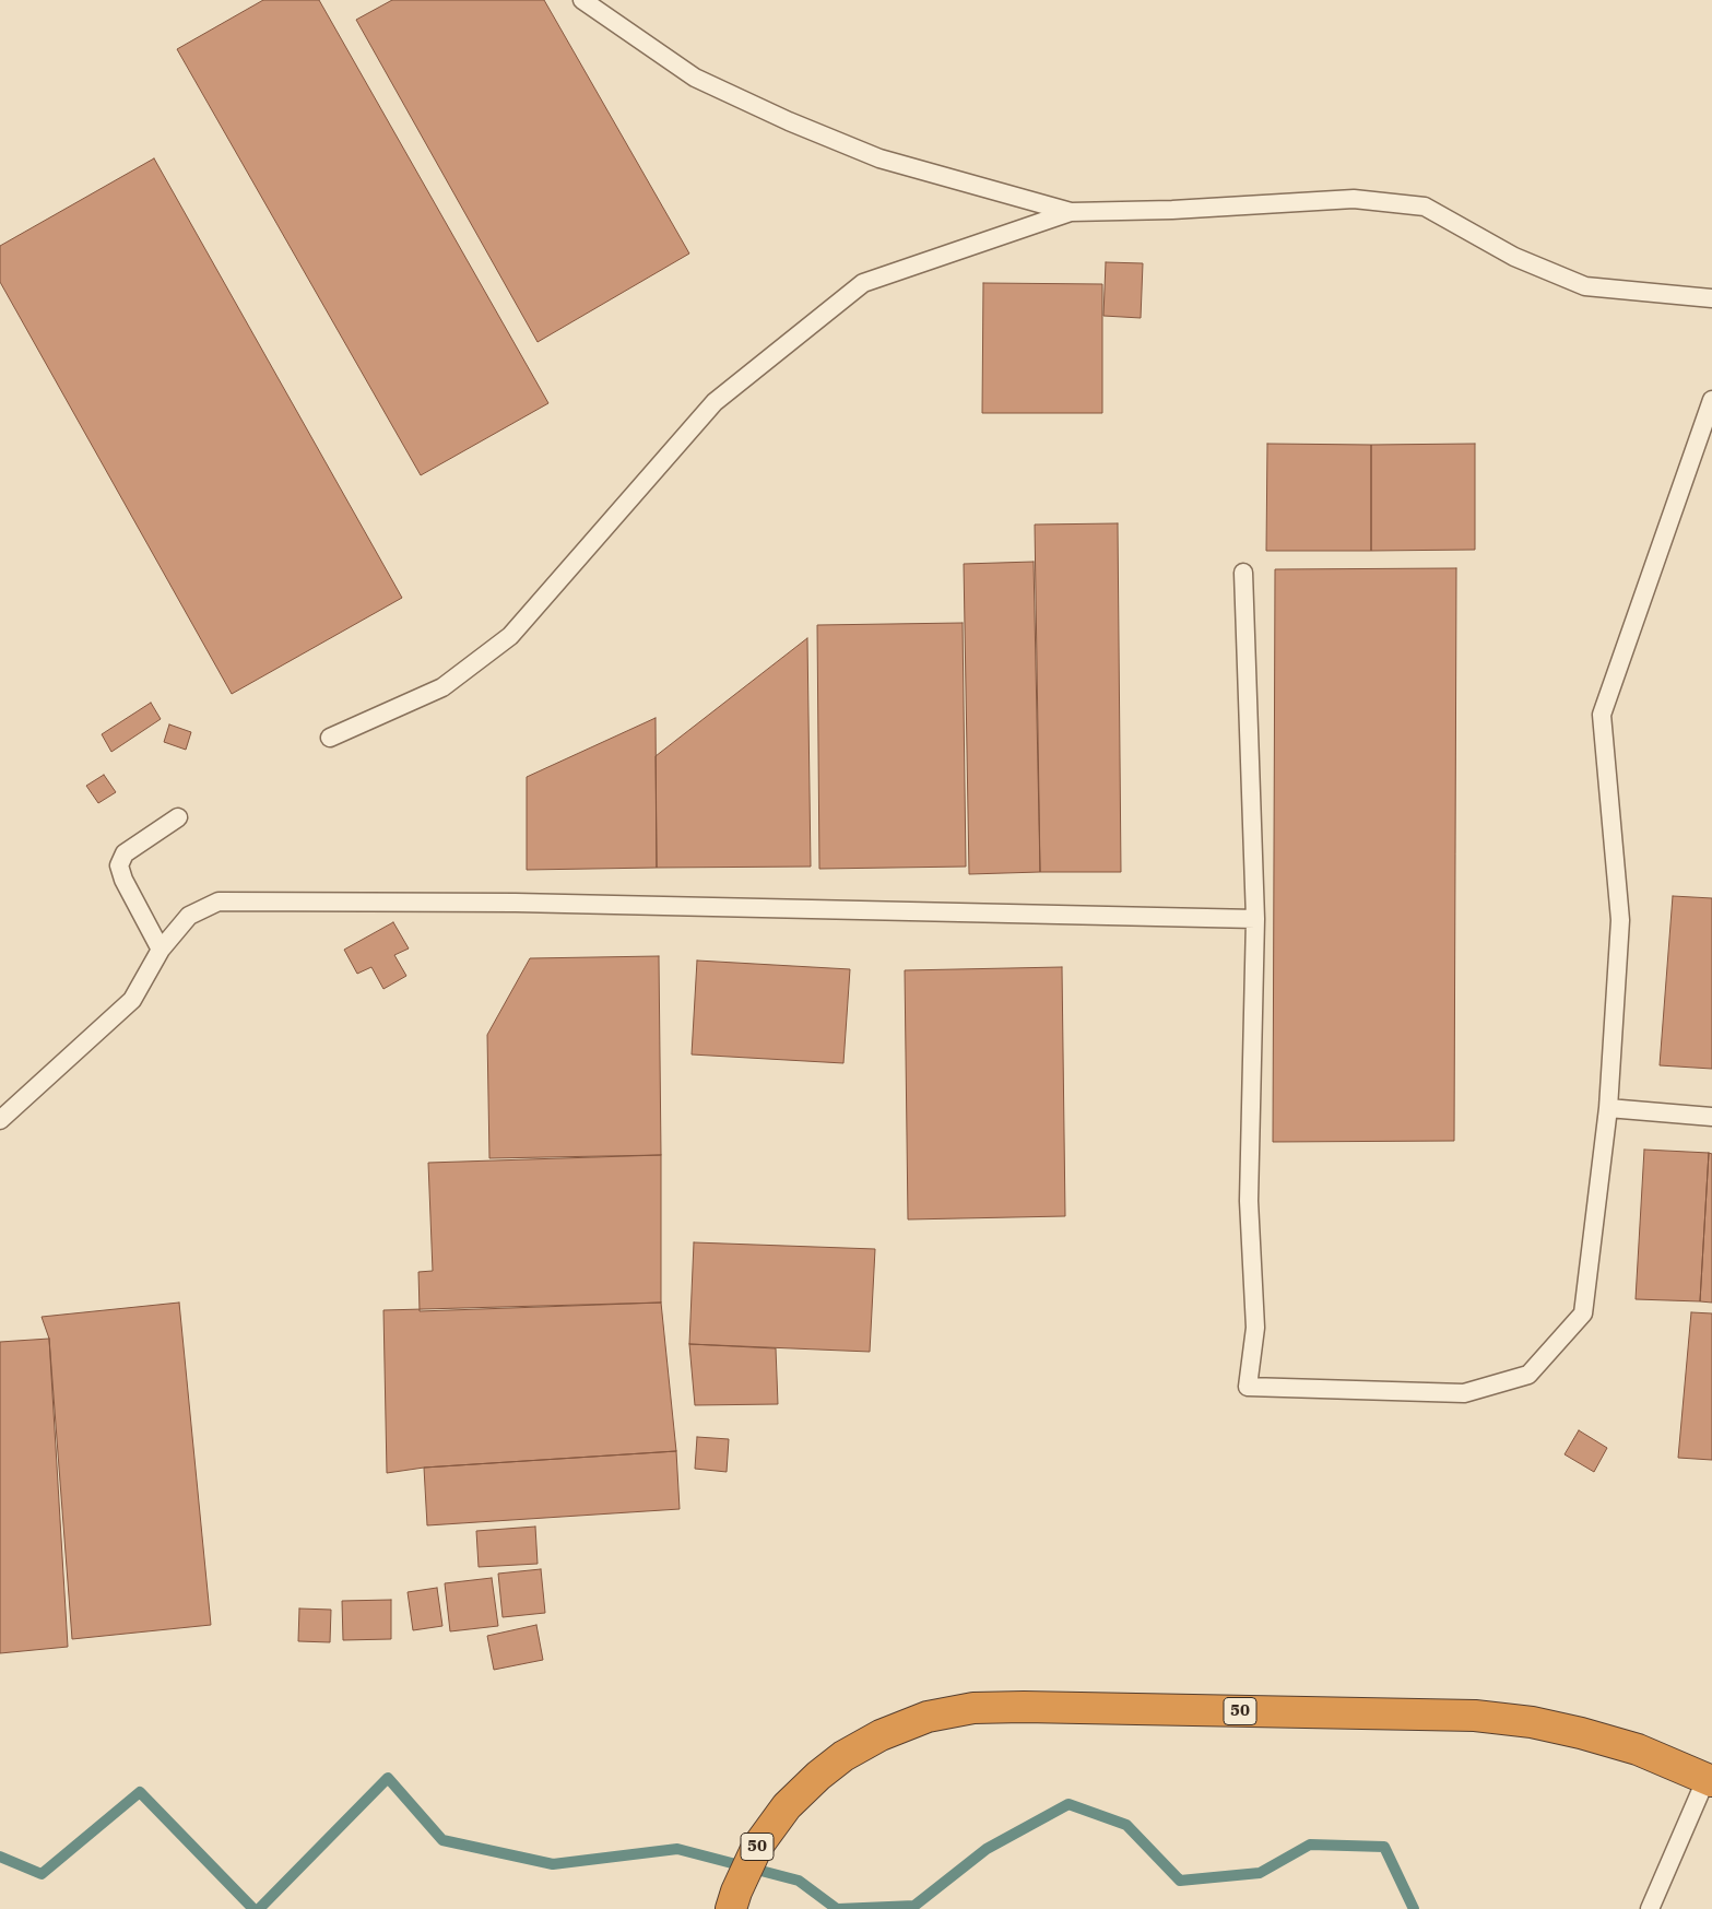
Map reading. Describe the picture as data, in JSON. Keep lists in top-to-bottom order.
{
  "streets": {
    "highway": ["50"]
  }
}
